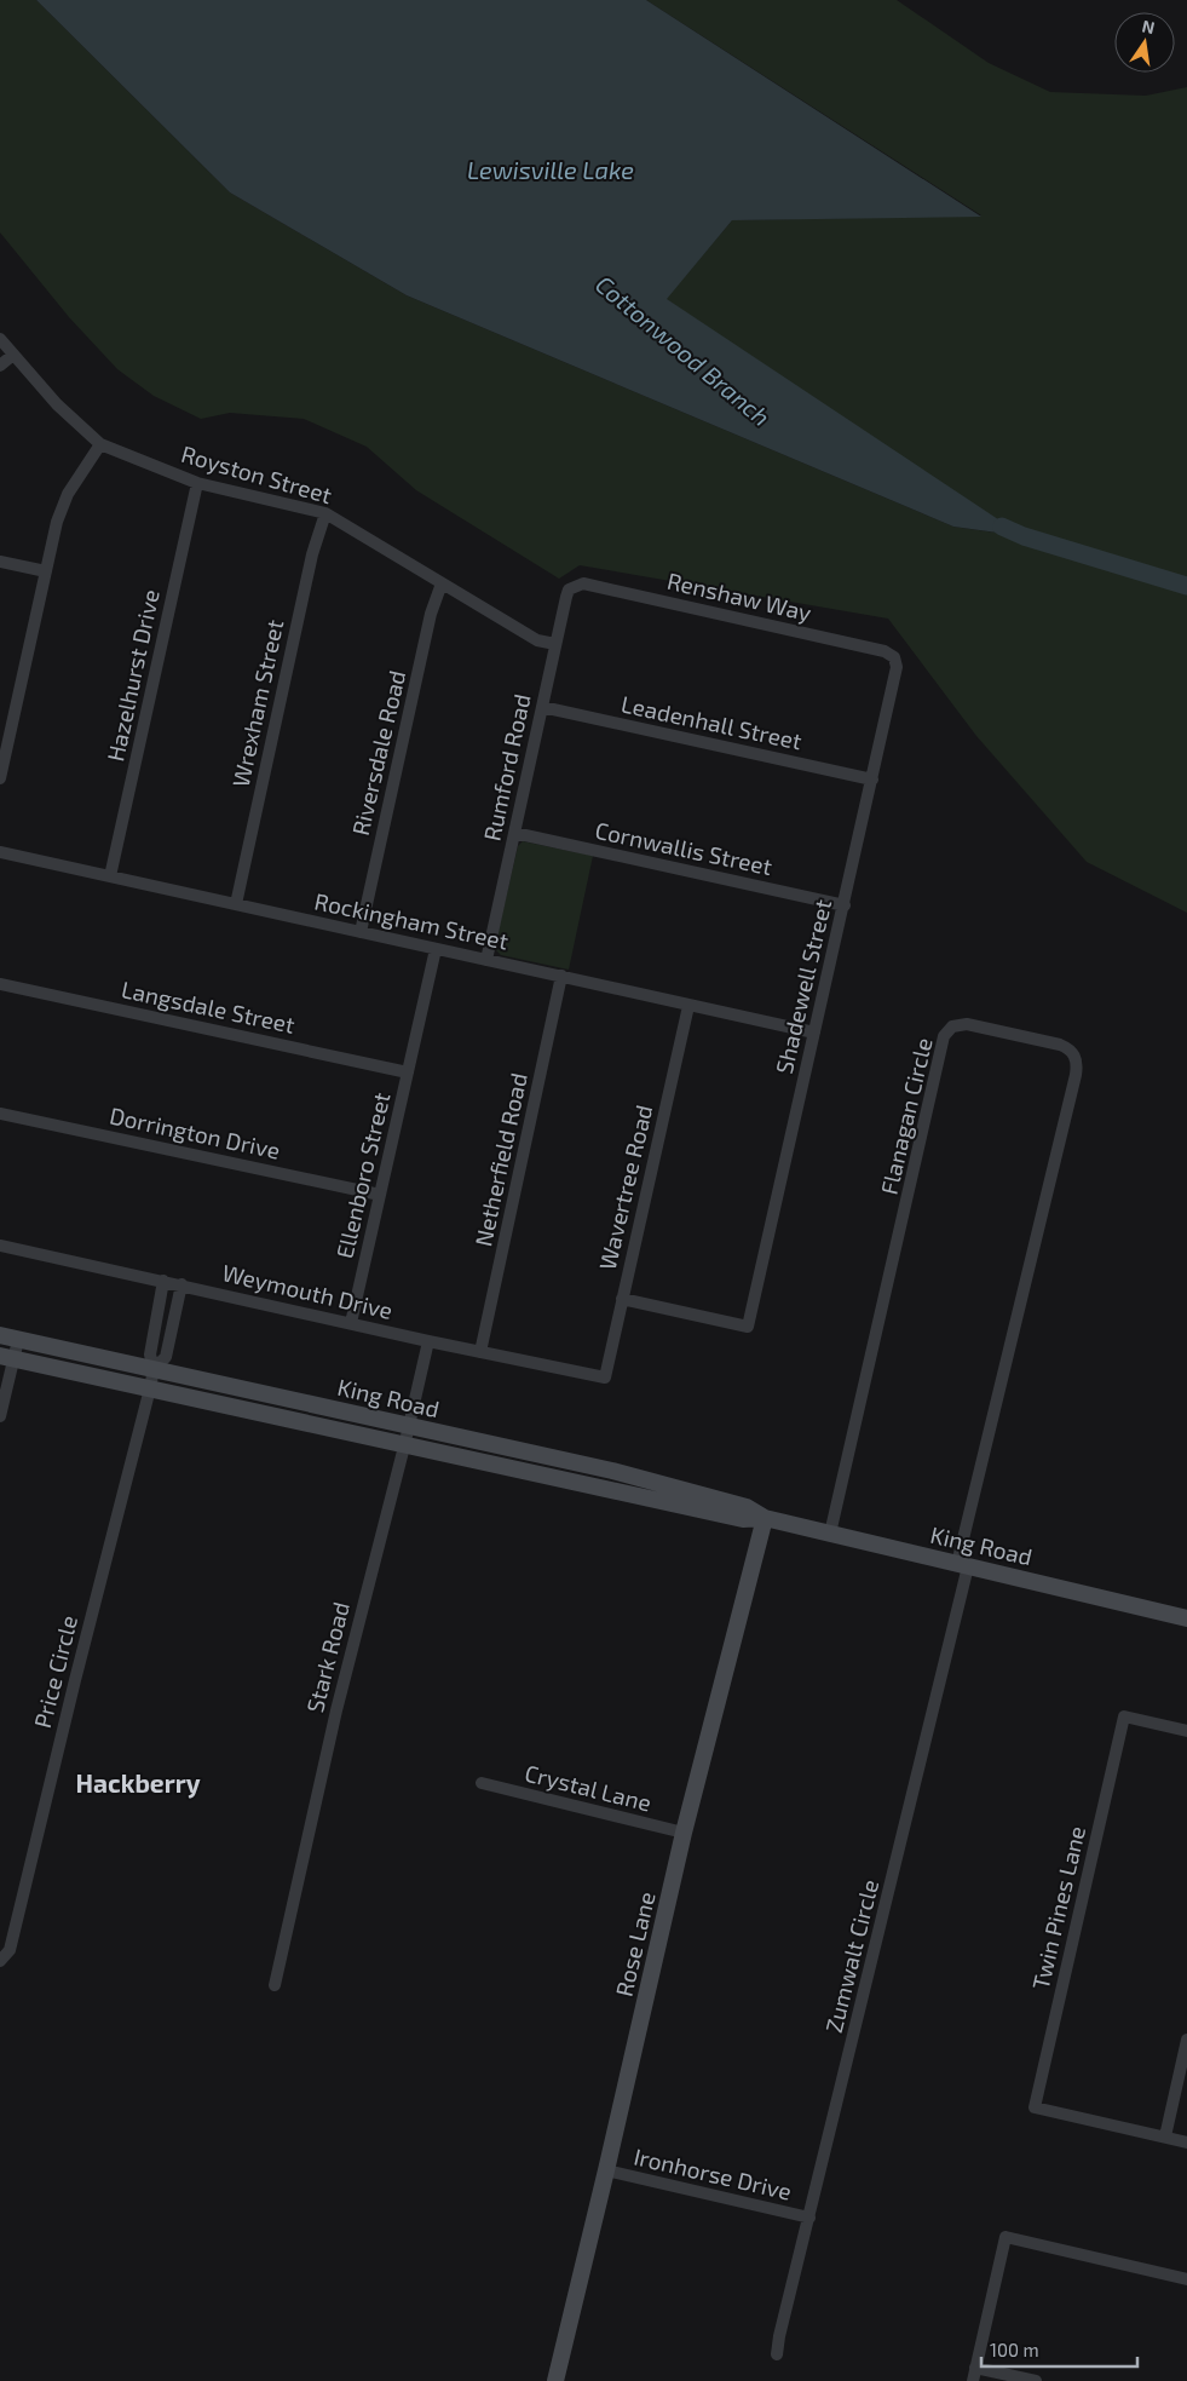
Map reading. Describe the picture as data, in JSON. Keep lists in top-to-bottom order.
{
  "streets": {
    "street": [
      "Royston Street",
      "Renshaw Way",
      "Hazelhurst Drive",
      "Wrexham Street",
      "Leadenhall Street",
      "Riversdale Road",
      "Rumford Road",
      "Cornwallis Street",
      "Rockingham Street",
      "Shadewell Street",
      "Langsdale Street",
      "Flanagan Circle",
      "Dorrington Drive",
      "Netherfield Road",
      "Ellenboro Street",
      "Wavertree Road",
      "Weymouth Drive",
      "King Road",
      "Stark Road",
      "Price Circle",
      "Crystal Lane",
      "Twin Pines Lane",
      "Rose Lane",
      "Zumwalt Circle",
      "Ironhorse Drive"
    ]
  },
  "crossings": [
    ["Royston Street", "Hazelhurst Drive"],
    ["Royston Street", "Wrexham Street"],
    ["Royston Street", "Riversdale Road"],
    ["Royston Street", "Rumford Road"],
    ["Renshaw Way", "Rumford Road"],
    ["Renshaw Way", "Shadewell Street"],
    ["Hazelhurst Drive", "Rockingham Street"],
    ["Wrexham Street", "Rockingham Street"],
    ["Leadenhall Street", "Rumford Road"],
    ["Leadenhall Street", "Shadewell Street"],
    ["Riversdale Road", "Rockingham Street"],
    ["Rumford Road", "Cornwallis Street"],
    ["Rumford Road", "Rockingham Street"],
    ["Cornwallis Street", "Shadewell Street"],
    ["Rockingham Street", "Shadewell Street"],
    ["Rockingham Street", "Netherfield Road"],
    ["Rockingham Street", "Ellenboro Street"],
    ["Rockingham Street", "Wavertree Road"],
    ["Shadewell Street", "Wavertree Road"],
    ["Langsdale Street", "Ellenboro Street"],
    ["Flanagan Circle", "King Road"],
    ["Flanagan Circle", "Zumwalt Circle"],
    ["Dorrington Drive", "Ellenboro Street"],
    ["Netherfield Road", "Weymouth Drive"],
    ["Ellenboro Street", "Weymouth Drive"],
    ["Wavertree Road", "Weymouth Drive"],
    ["Weymouth Drive", "Stark Road"],
    ["Weymouth Drive", "Price Circle"],
    ["King Road", "Stark Road"],
    ["King Road", "Price Circle"],
    ["King Road", "Rose Lane"],
    ["King Road", "Zumwalt Circle"],
    ["Crystal Lane", "Rose Lane"],
    ["Rose Lane", "Ironhorse Drive"],
    ["Zumwalt Circle", "Ironhorse Drive"]
  ],
  "districts": ["Hackberry"],
  "water": ["Lewisville Lake", "Cottonwood Branch"],
  "scale_bar": "100 m",
  "north": "top"
}
